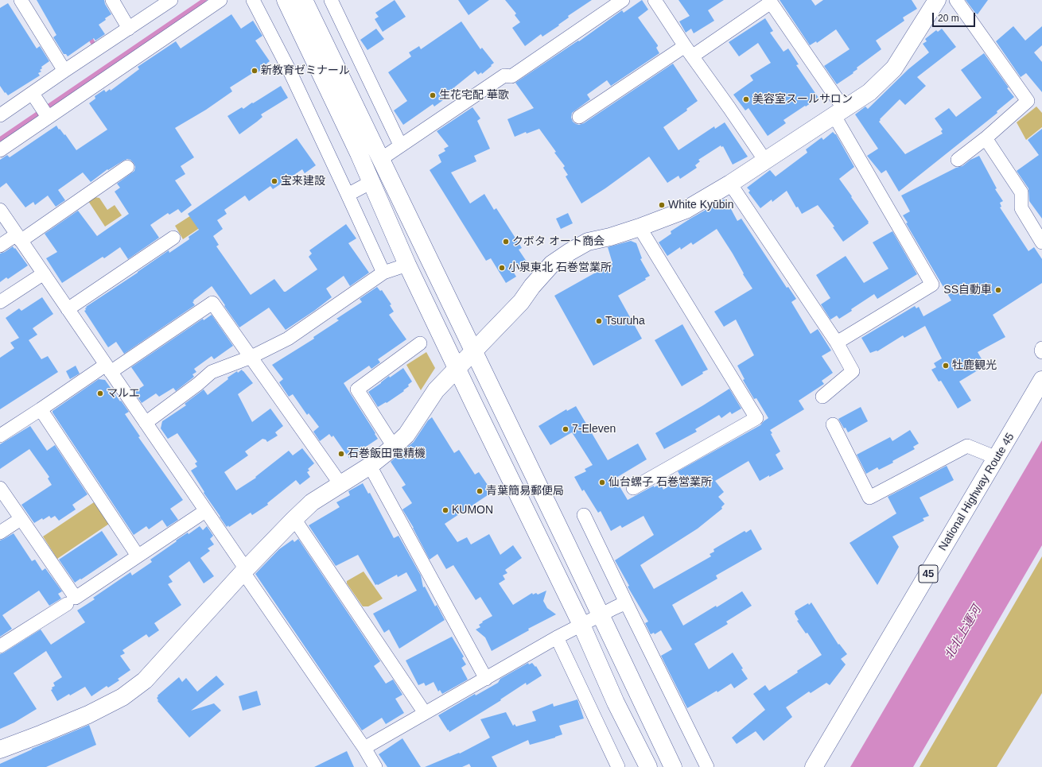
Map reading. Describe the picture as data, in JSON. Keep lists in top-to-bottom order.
{
  "streets": {
    "main road": ["National Highway Route 45", "45"]
  },
  "water": ["北北上運河"],
  "places": [
    "新教育ゼミナール",
    "生花宅配 華歌",
    "美容室スールサロン",
    "宝来建設",
    "White Kyūbin",
    "クボタ オート商会",
    "小泉東北 石巻営業所",
    "SS自動車",
    "Tsuruha",
    "牡鹿観光",
    "マルエ",
    "7-Eleven",
    "石巻飯田電精機",
    "仙台螺子 石巻営業所",
    "青葉簡易郵便局",
    "KUMON"
  ],
  "scale_bar": "20 m"
}
